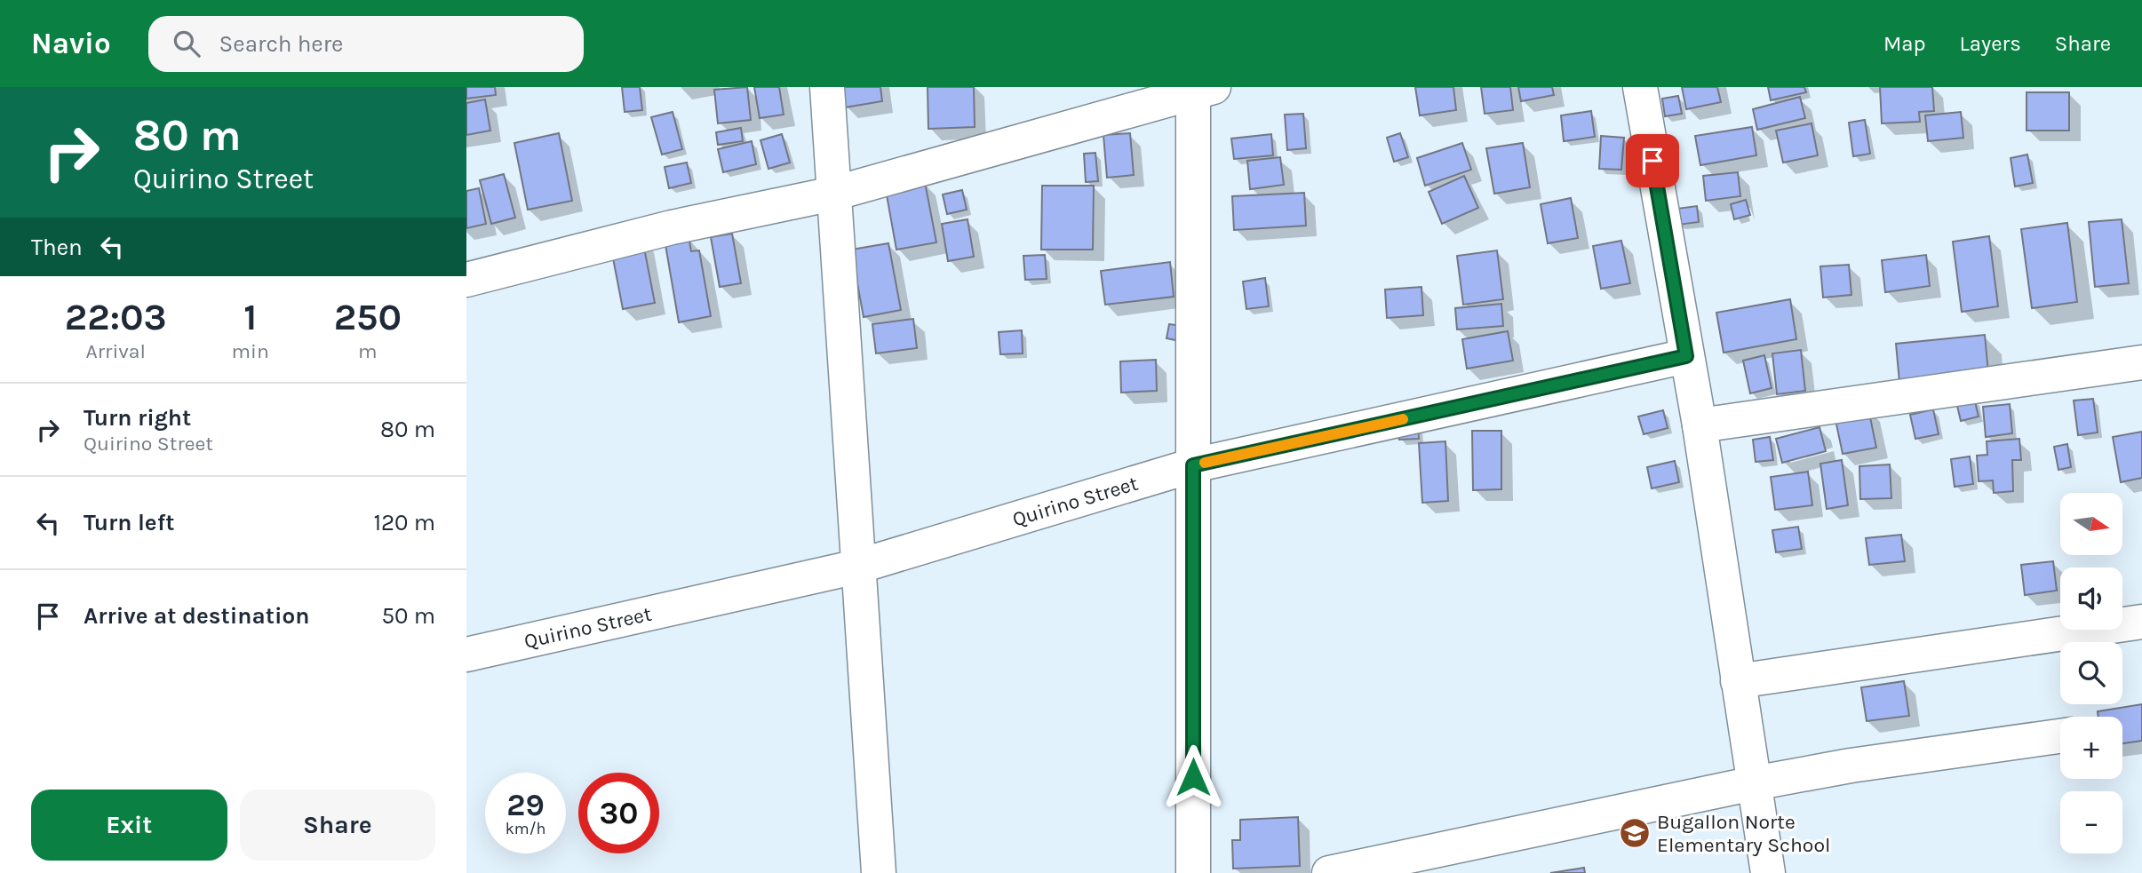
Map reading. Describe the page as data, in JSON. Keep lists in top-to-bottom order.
{
  "streets": {
    "street": ["Quirino Street"]
  },
  "places": {
    "school or university": ["Bugallon Norte Elementary School"]
  },
  "north": "right",
  "page": {
    "header": "Navio",
    "search": "Search here",
    "nav": ["Map", "Layers", "Share"],
    "turn": ["80 m", "Quirino Street"],
    "then": "Then",
    "eta": [
      "22:03",
      "Arrival",
      "1",
      "min",
      "250",
      "m"
    ],
    "list": [
      {
        "name": "Turn right",
        "note": "Quirino Street",
        "value": "80 m"
      },
      {
        "name": "Turn left",
        "value": "120 m"
      },
      {
        "name": "Arrive at destination",
        "value": "50 m"
      }
    ],
    "map_buttons": ["+", "−"],
    "speed": "29 km/h",
    "limit": "30",
    "buttons": ["Exit", "Share"]
  }
}
